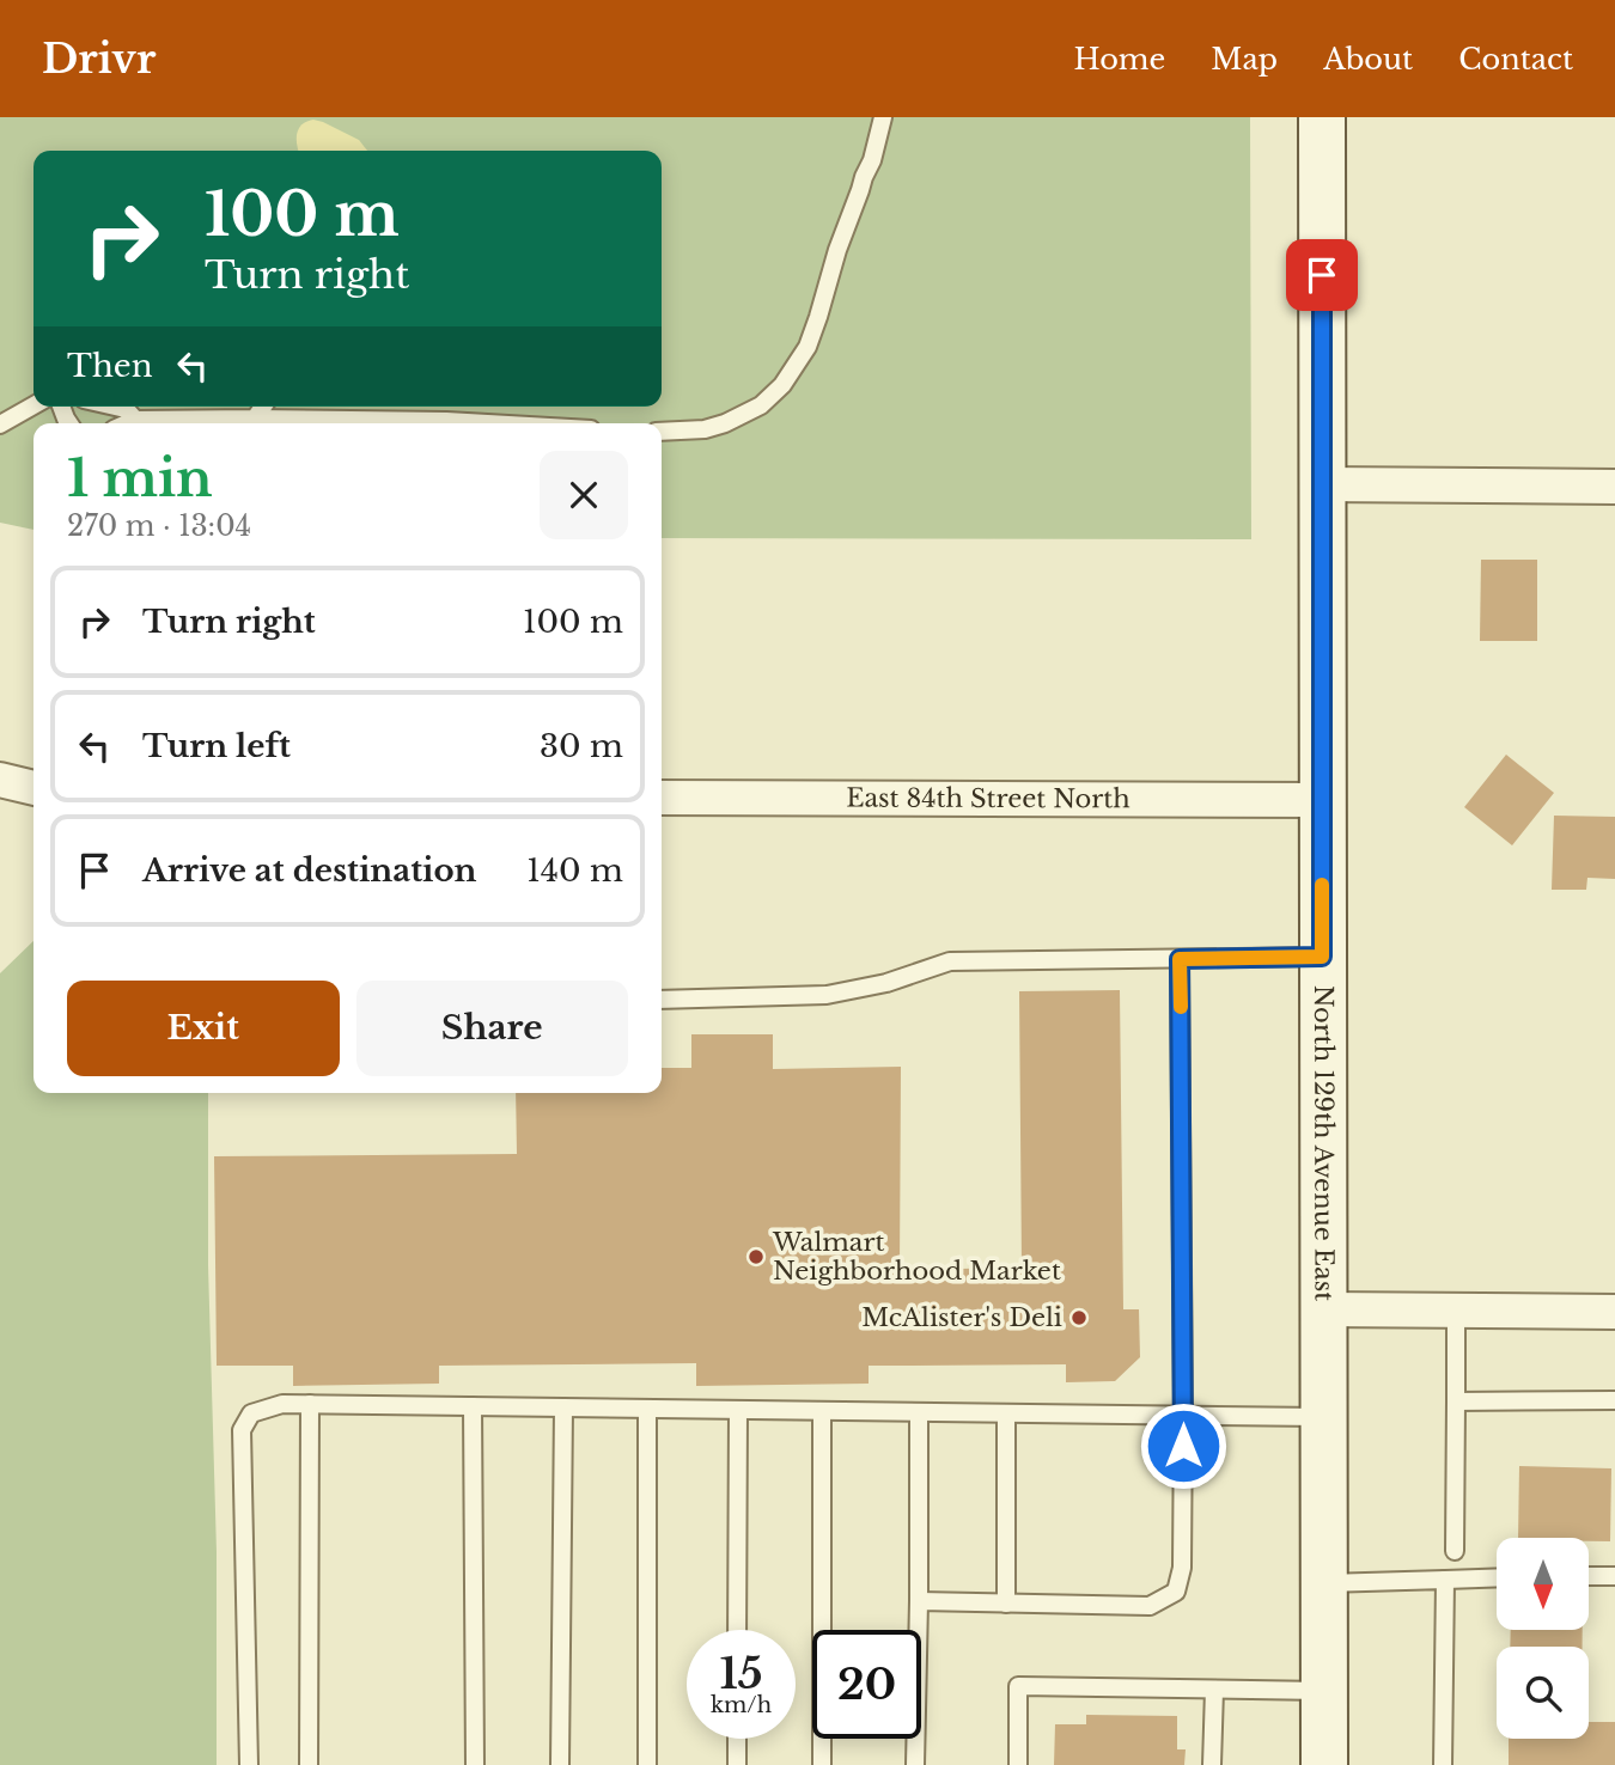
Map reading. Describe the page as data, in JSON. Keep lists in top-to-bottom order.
{
  "streets": {
    "main road": ["North 129th Avenue East"],
    "street": ["East 84th Street North"]
  },
  "crossings": [
    ["East 84th Street North", "North 129th Avenue East"]
  ],
  "places": ["Walmart Neighborhood Market", "McAlister's Deli"],
  "north": "bottom",
  "page": {
    "header": "Drivr",
    "nav": [
      "Home",
      "Map",
      "About",
      "Contact"
    ],
    "turn": ["100 m", "Turn right"],
    "then": "Then",
    "heading": ["1 min", "270 m · 13:04"],
    "list": [
      {
        "name": "Turn right",
        "value": "100 m"
      },
      {
        "name": "Turn left",
        "value": "30 m"
      },
      {
        "name": "Arrive at destination",
        "value": "140 m"
      }
    ],
    "buttons": ["Exit", "Share"],
    "speed": "15 km/h",
    "limit": "20"
  }
}
